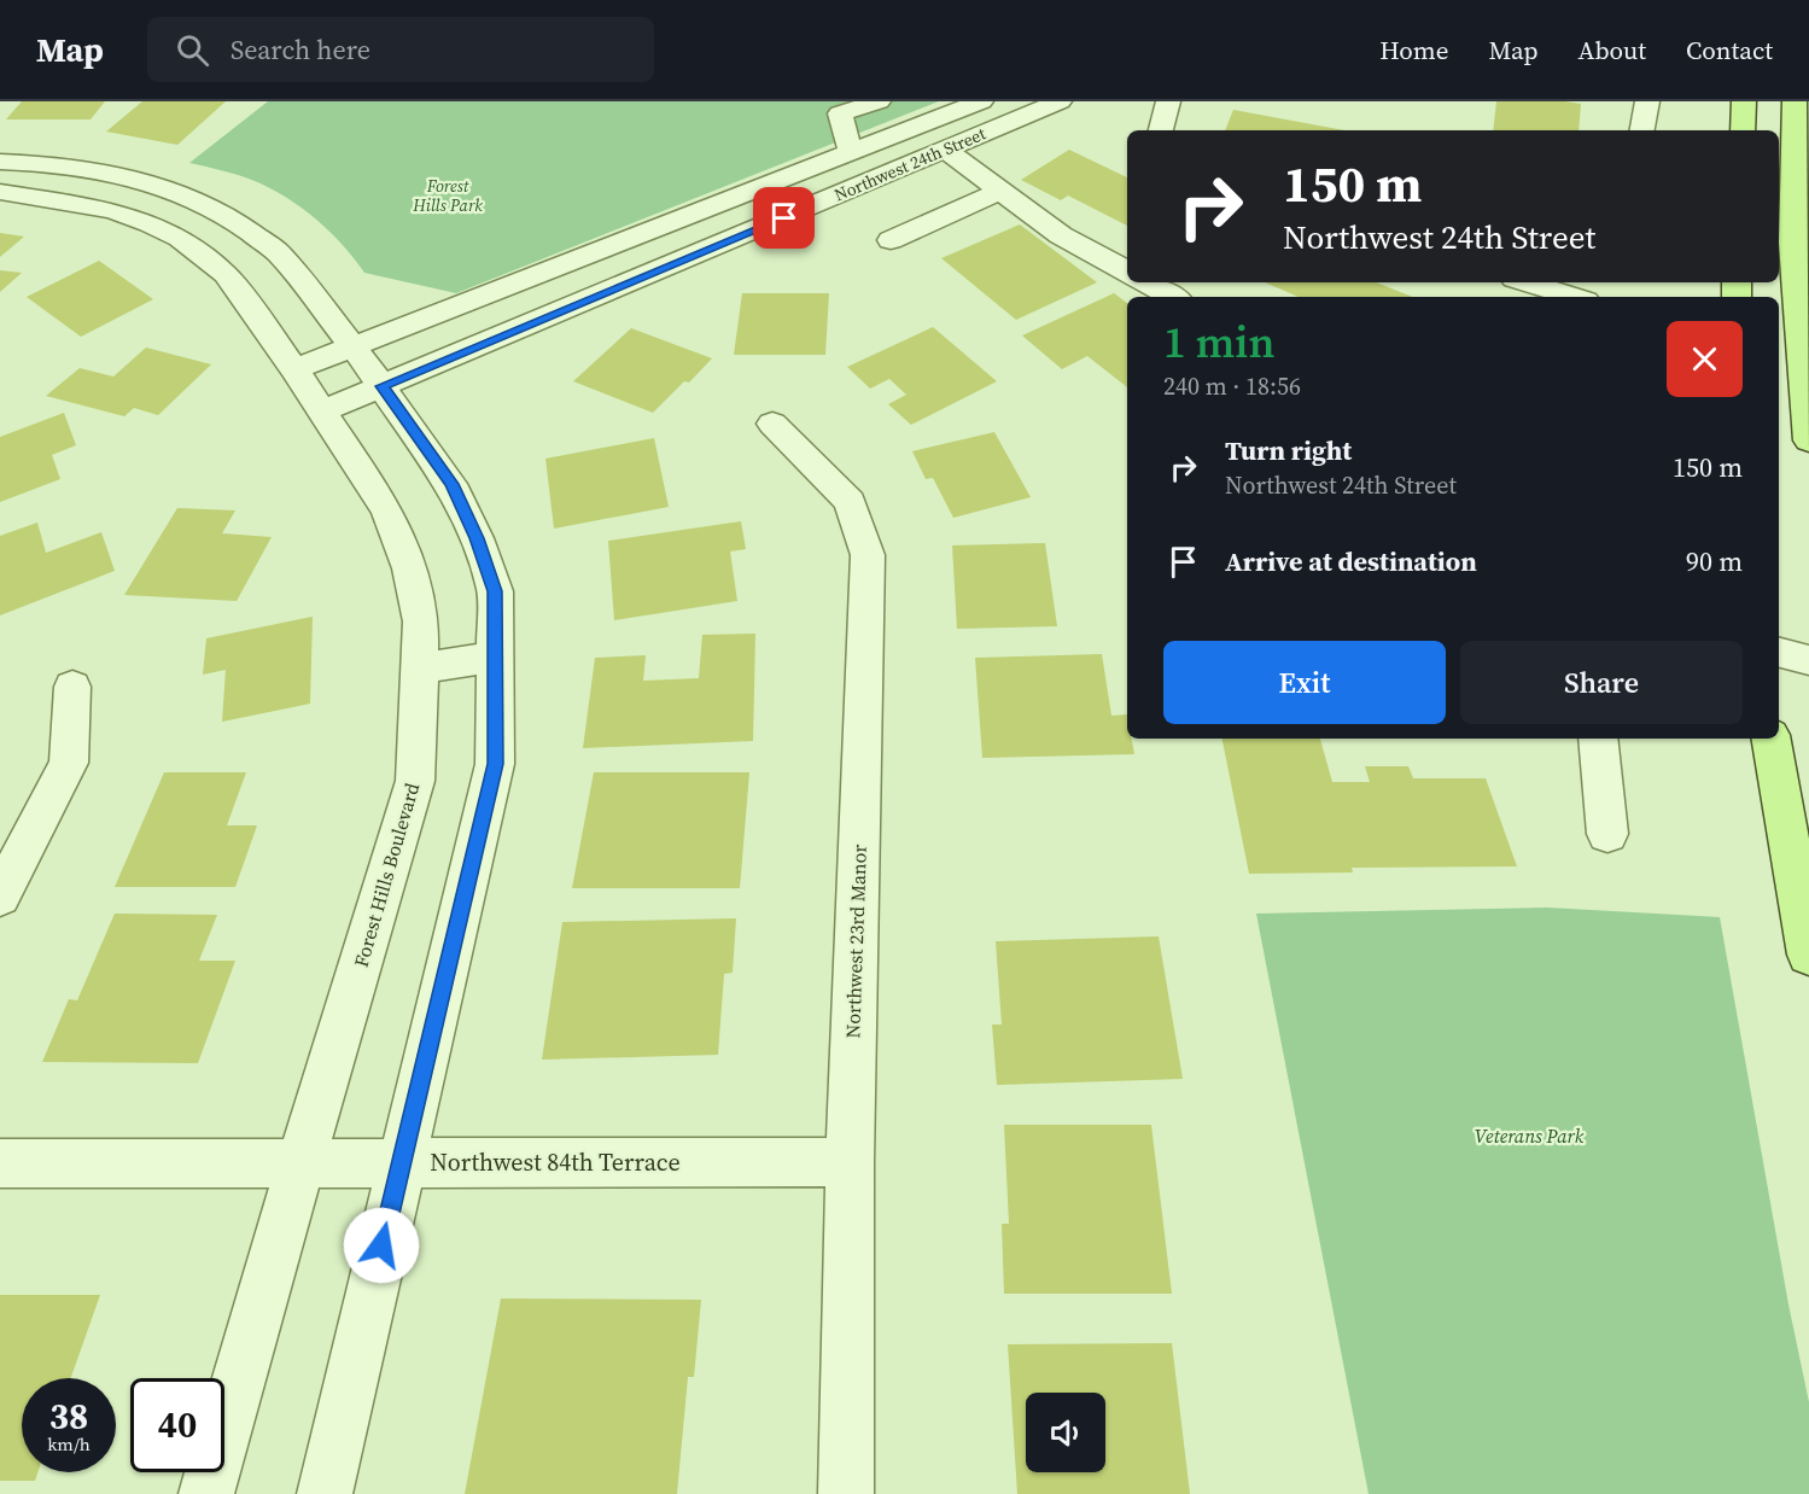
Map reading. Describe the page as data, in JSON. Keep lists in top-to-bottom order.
{
  "streets": {
    "street": [
      "Northwest 24th Street",
      "Forest Hills Boulevard",
      "Northwest 23rd Manor",
      "Northwest 84th Terrace"
    ]
  },
  "crossings": [
    ["Northwest 24th Street", "Forest Hills Boulevard"],
    ["Forest Hills Boulevard", "Northwest 84th Terrace"],
    ["Northwest 23rd Manor", "Northwest 84th Terrace"]
  ],
  "parks": ["Forest Hills Park", "Veterans Park"],
  "page": {
    "header": "Map",
    "search": "Search here",
    "nav": [
      "Home",
      "Map",
      "About",
      "Contact"
    ],
    "turn": ["150 m", "Northwest 24th Street"],
    "heading": ["1 min", "240 m · 18:56"],
    "list": [
      {
        "name": "Turn right",
        "note": "Northwest 24th Street",
        "value": "150 m"
      },
      {
        "name": "Arrive at destination",
        "value": "90 m"
      }
    ],
    "buttons": ["Exit", "Share"],
    "speed": "38 km/h",
    "limit": "40"
  }
}
